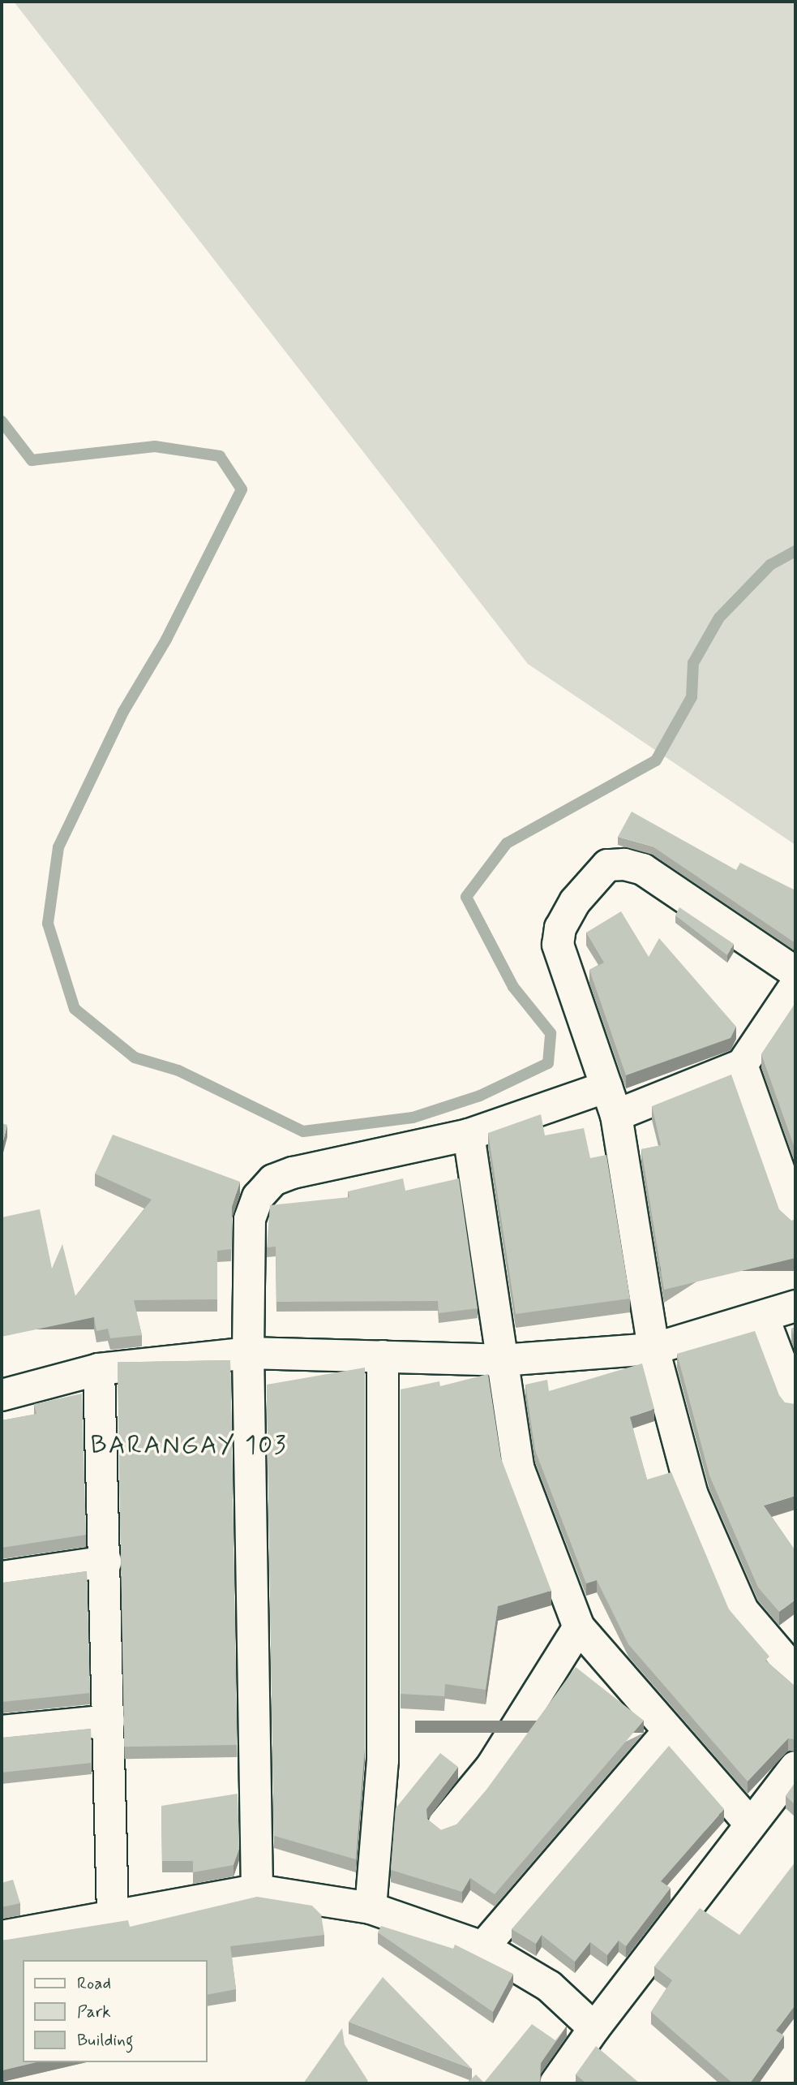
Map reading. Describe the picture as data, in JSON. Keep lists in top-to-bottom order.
{
  "districts": ["BARANGAY 103"],
  "legend": ["Road", "Park", "Building"]
}
